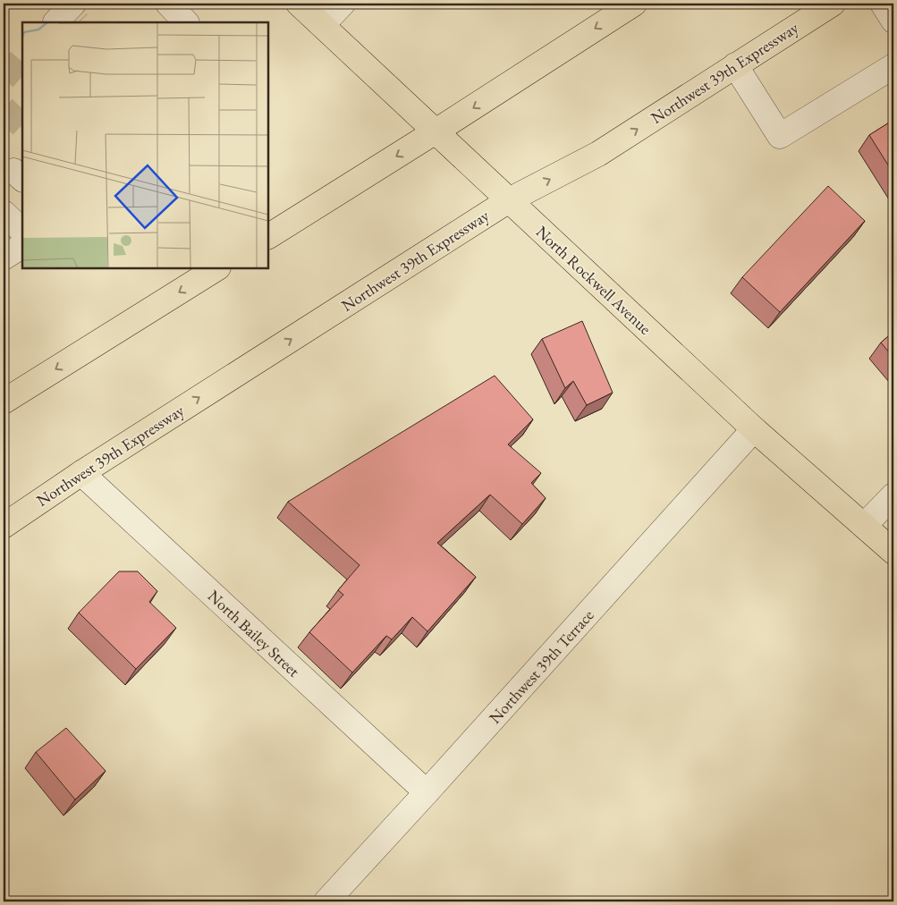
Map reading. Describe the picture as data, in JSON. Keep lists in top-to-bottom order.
{
  "streets": {
    "main road": ["Northwest 39th Expressway", "North Rockwell Avenue"],
    "street": ["North Bailey Street", "Northwest 39th Terrace"]
  },
  "crossings": [
    ["Northwest 39th Expressway", "North Rockwell Avenue"],
    ["Northwest 39th Expressway", "North Bailey Street"],
    ["North Rockwell Avenue", "Northwest 39th Terrace"],
    ["North Bailey Street", "Northwest 39th Terrace"]
  ]
}
